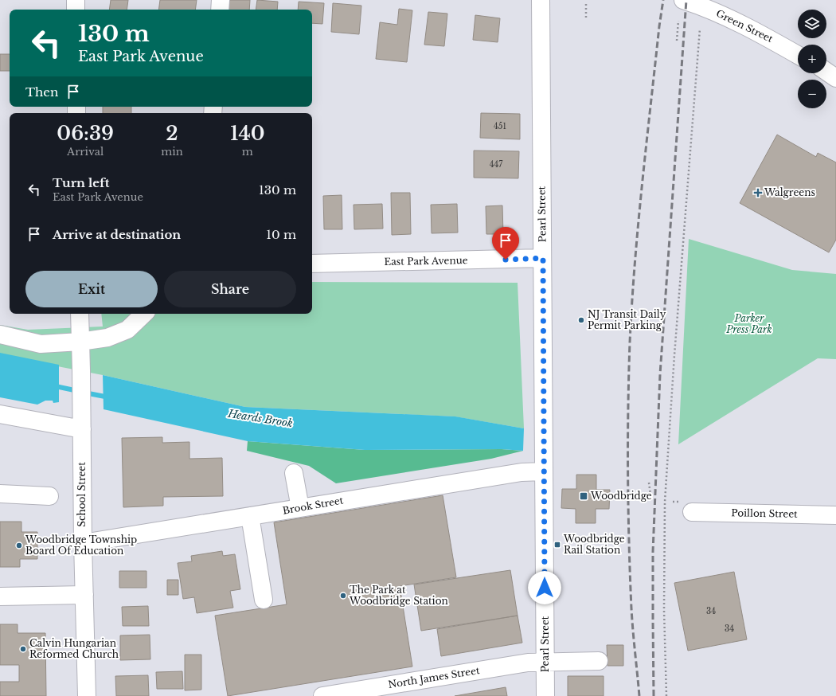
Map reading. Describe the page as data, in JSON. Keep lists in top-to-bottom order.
{
  "streets": {
    "street": [
      "Green Street",
      "Pearl Street",
      "East Park Avenue",
      "School Street",
      "Brook Street",
      "Poillon Street",
      "North James Street"
    ]
  },
  "crossings": [
    ["Pearl Street", "East Park Avenue"],
    ["Pearl Street", "Brook Street"],
    ["Pearl Street", "North James Street"],
    ["School Street", "Brook Street"]
  ],
  "water": ["Heards Brook"],
  "parks": ["Parker Press Park"],
  "places": {
    "health": ["Walgreens"],
    "other": [
      "NJ Transit Daily Permit Parking",
      "Woodbridge Township Board Of Education",
      "The Park at Woodbridge Station",
      "Calvin Hungarian Reformed Church"
    ],
    "transit": ["Woodbridge", "Woodbridge Rail Station"]
  },
  "house_numbers": [
    "451",
    "447",
    "34",
    "34"
  ],
  "page": {
    "map_buttons": ["+", "−"],
    "turn": ["130 m", "East Park Avenue"],
    "then": "Then",
    "eta": [
      "06:39",
      "Arrival",
      "2",
      "min",
      "140",
      "m"
    ],
    "list": [
      {
        "name": "Turn left",
        "note": "East Park Avenue",
        "value": "130 m"
      },
      {
        "name": "Arrive at destination",
        "value": "10 m"
      }
    ],
    "buttons": ["Exit", "Share"]
  }
}
